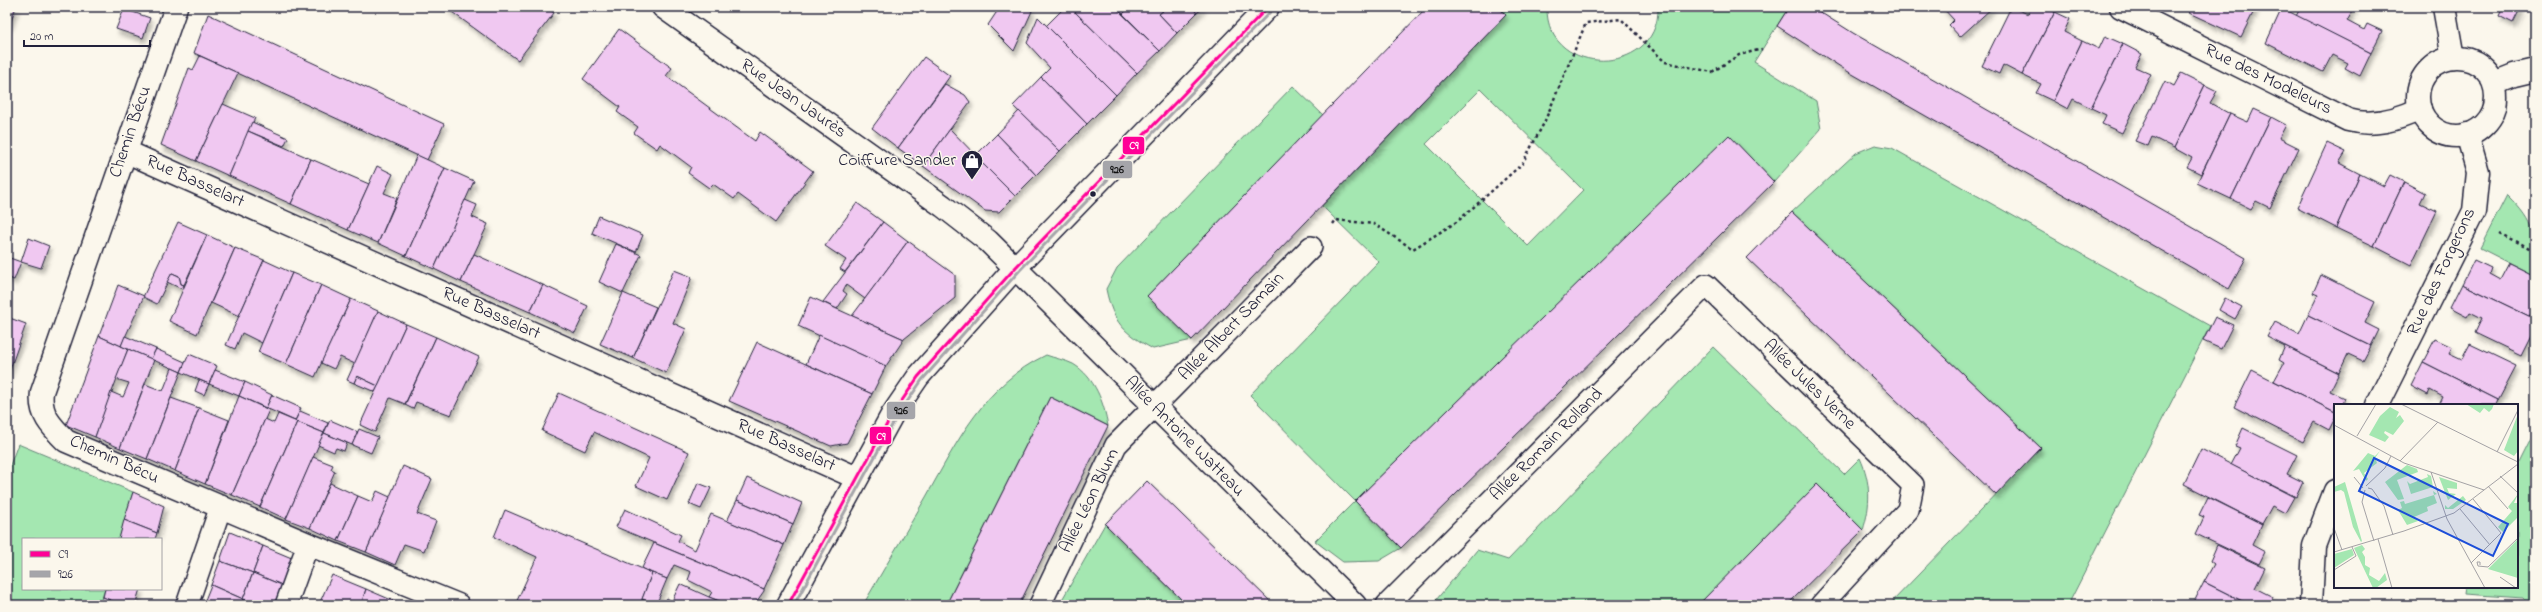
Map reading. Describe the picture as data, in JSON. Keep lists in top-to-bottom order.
{
  "streets": {
    "street": [
      "Rue des Modeleurs",
      "Rue Jean Jaurès",
      "Chemin Bécu",
      "Rue Basselart",
      "Rue des Forgerons",
      "Allée Antoine Watteau"
    ],
    "lane": [
      "Allée Albert Samain",
      "Allée Jules Verne",
      "Allée Romain Rolland",
      "Allée Léon Blum"
    ]
  },
  "crossings": [
    ["Rue des Modeleurs", "Rue des Forgerons"],
    ["Rue Jean Jaurès", "Allée Antoine Watteau"],
    ["Chemin Bécu", "Rue Basselart"],
    ["Allée Albert Samain", "Allée Antoine Watteau"],
    ["Allée Albert Samain", "Allée Léon Blum"],
    ["Allée Jules Verne", "Allée Romain Rolland"],
    ["Allée Antoine Watteau", "Allée Léon Blum"]
  ],
  "places": {
    "shop": ["Coiffure Sander"]
  },
  "lines": ["transit line C9", "transit line 926"],
  "legend": ["C9", "926"],
  "scale_bar": "20 m"
}
